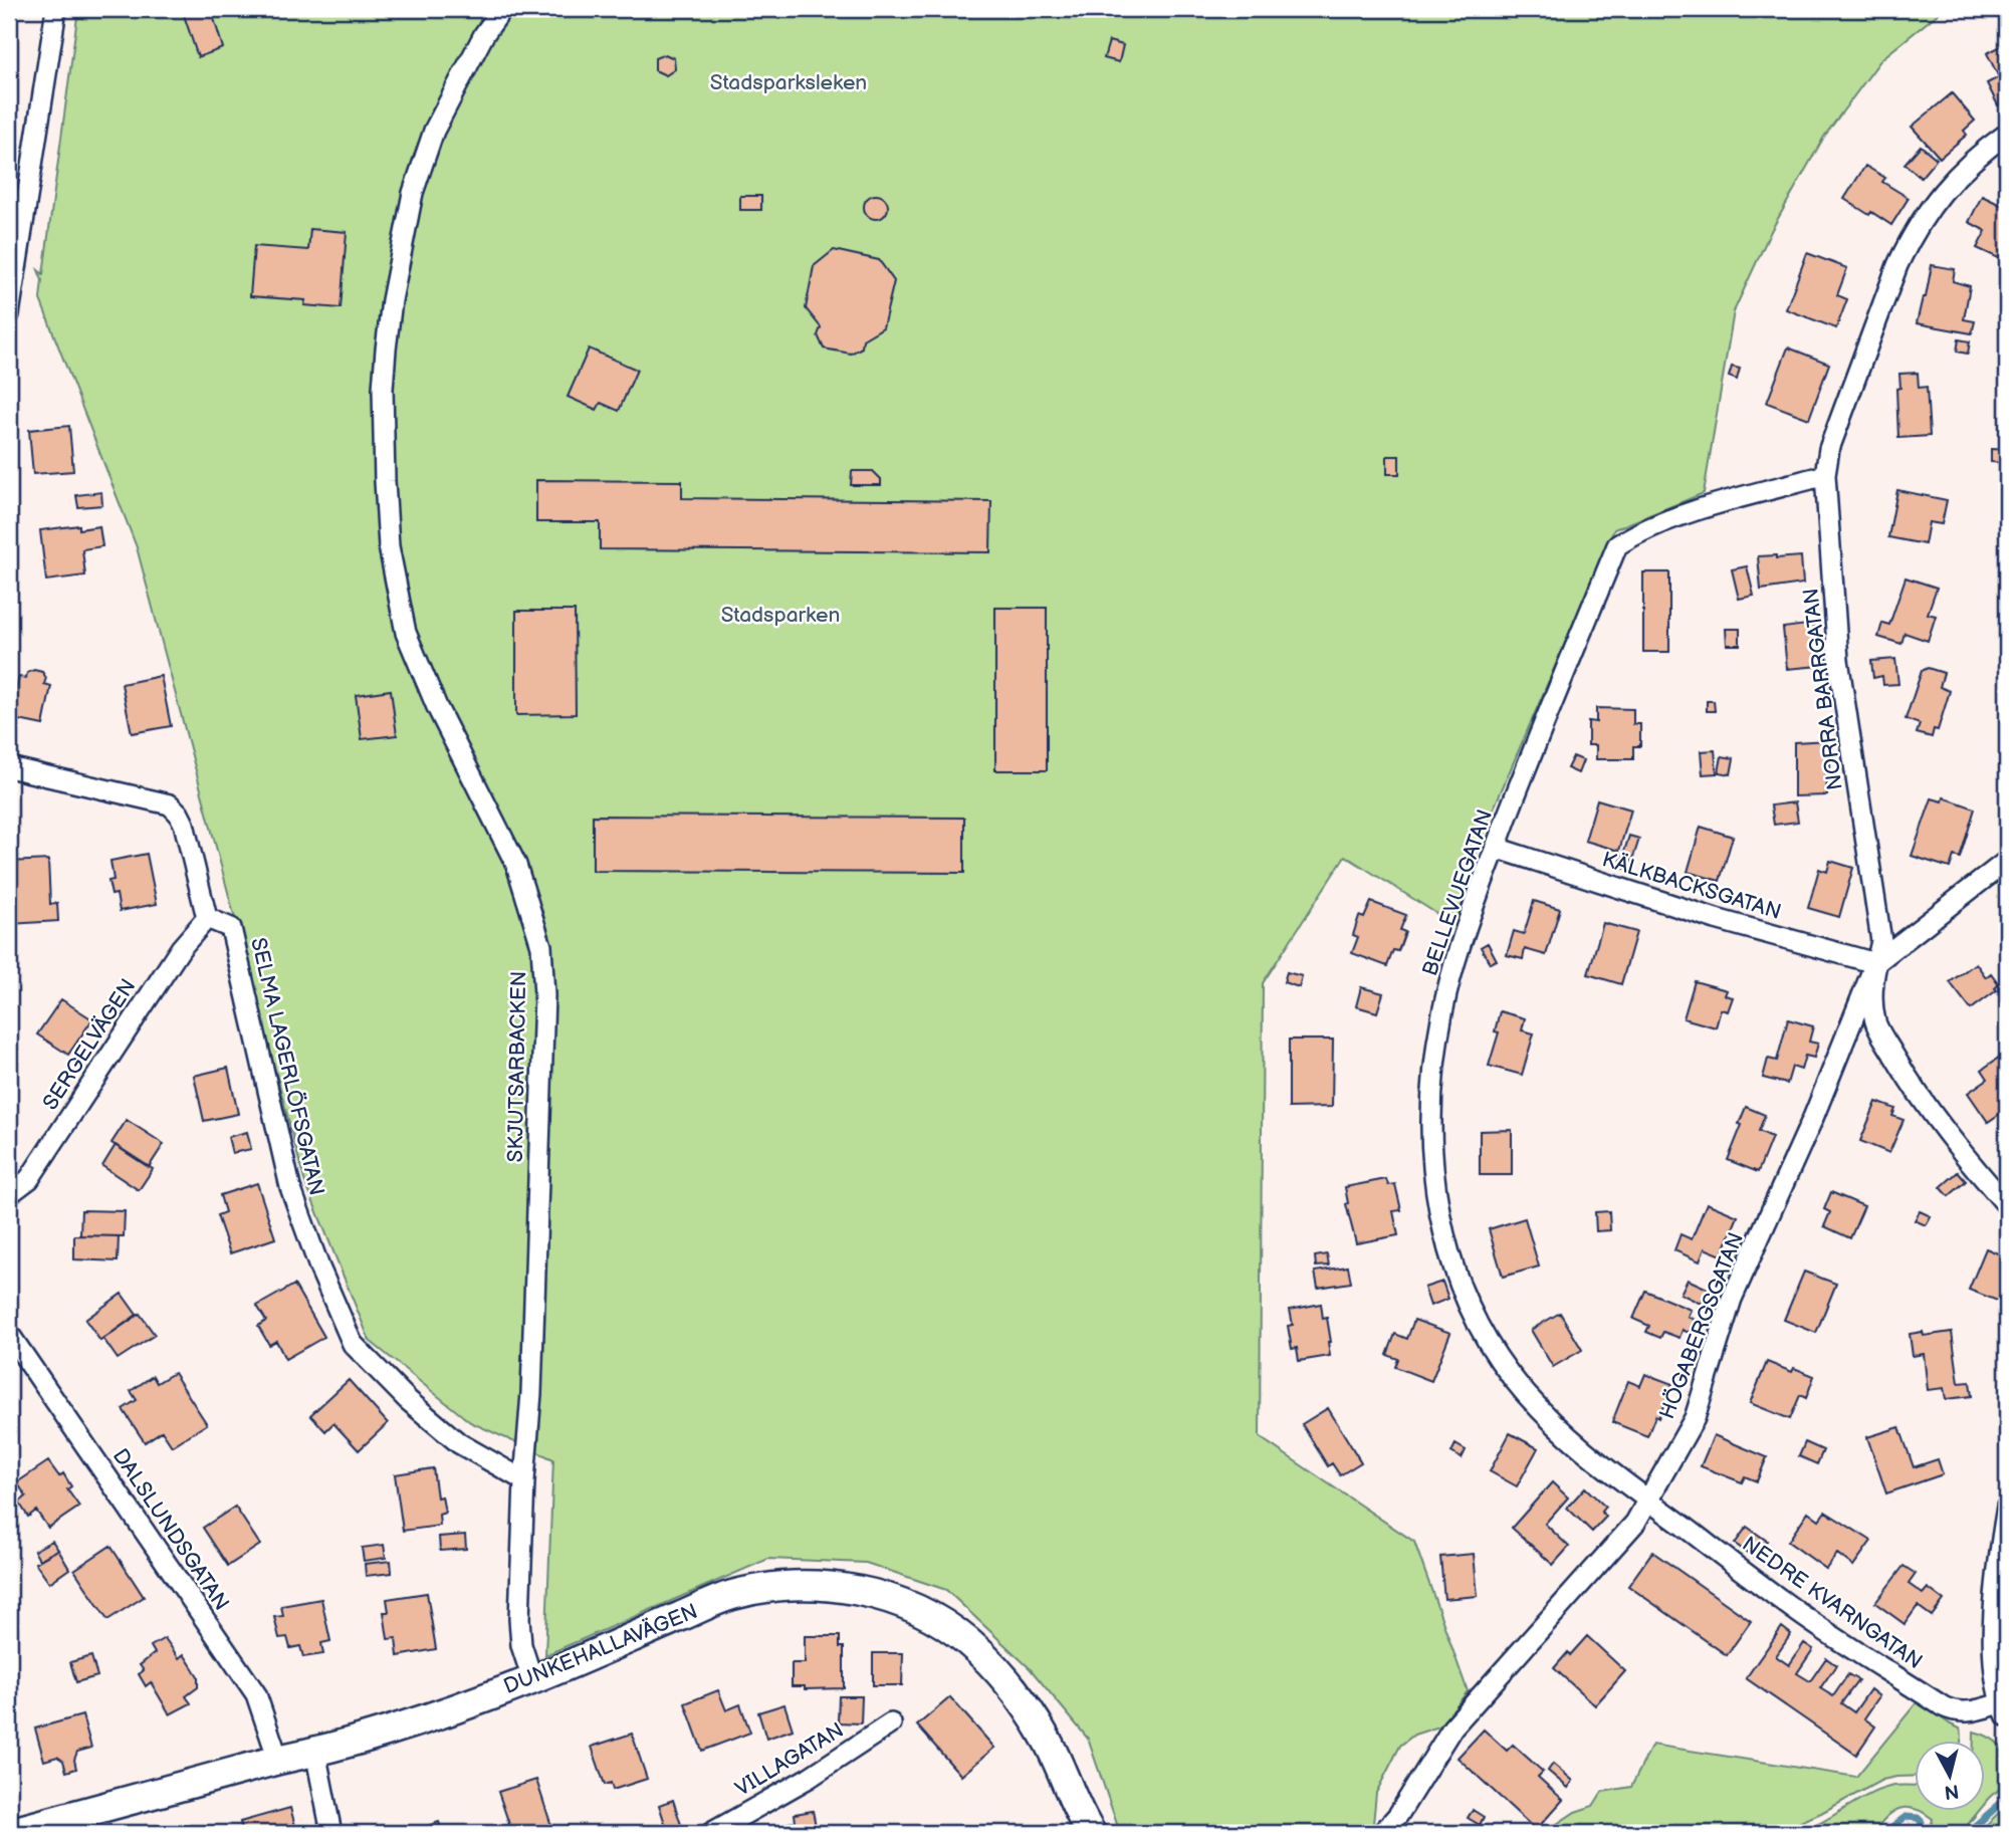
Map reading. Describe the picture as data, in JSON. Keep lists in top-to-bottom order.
{
  "streets": {
    "street": [
      "NORRA BARRGATAN",
      "KÄLKBACKSGATAN",
      "BELLEVUEGATAN",
      "SERGELVÄGEN",
      "SELMA LAGERLÖFSGATAN",
      "SKJUTSARBACKEN",
      "HÖGABERGSGATAN",
      "DALSLUNDSGATAN",
      "NEDRE KVARNGATAN",
      "DUNKEHALLAVÄGEN",
      "VILLAGATAN"
    ]
  },
  "crossings": [
    ["NORRA BARRGATAN", "KÄLKBACKSGATAN"],
    ["NORRA BARRGATAN", "BELLEVUEGATAN"],
    ["NORRA BARRGATAN", "HÖGABERGSGATAN"],
    ["KÄLKBACKSGATAN", "BELLEVUEGATAN"],
    ["KÄLKBACKSGATAN", "HÖGABERGSGATAN"],
    ["BELLEVUEGATAN", "HÖGABERGSGATAN"],
    ["BELLEVUEGATAN", "NEDRE KVARNGATAN"],
    ["SERGELVÄGEN", "SELMA LAGERLÖFSGATAN"],
    ["SELMA LAGERLÖFSGATAN", "SKJUTSARBACKEN"],
    ["SKJUTSARBACKEN", "DUNKEHALLAVÄGEN"],
    ["HÖGABERGSGATAN", "NEDRE KVARNGATAN"],
    ["DALSLUNDSGATAN", "DUNKEHALLAVÄGEN"]
  ],
  "parks": ["Stadsparksleken", "Stadsparken"],
  "north": "bottom"
}
